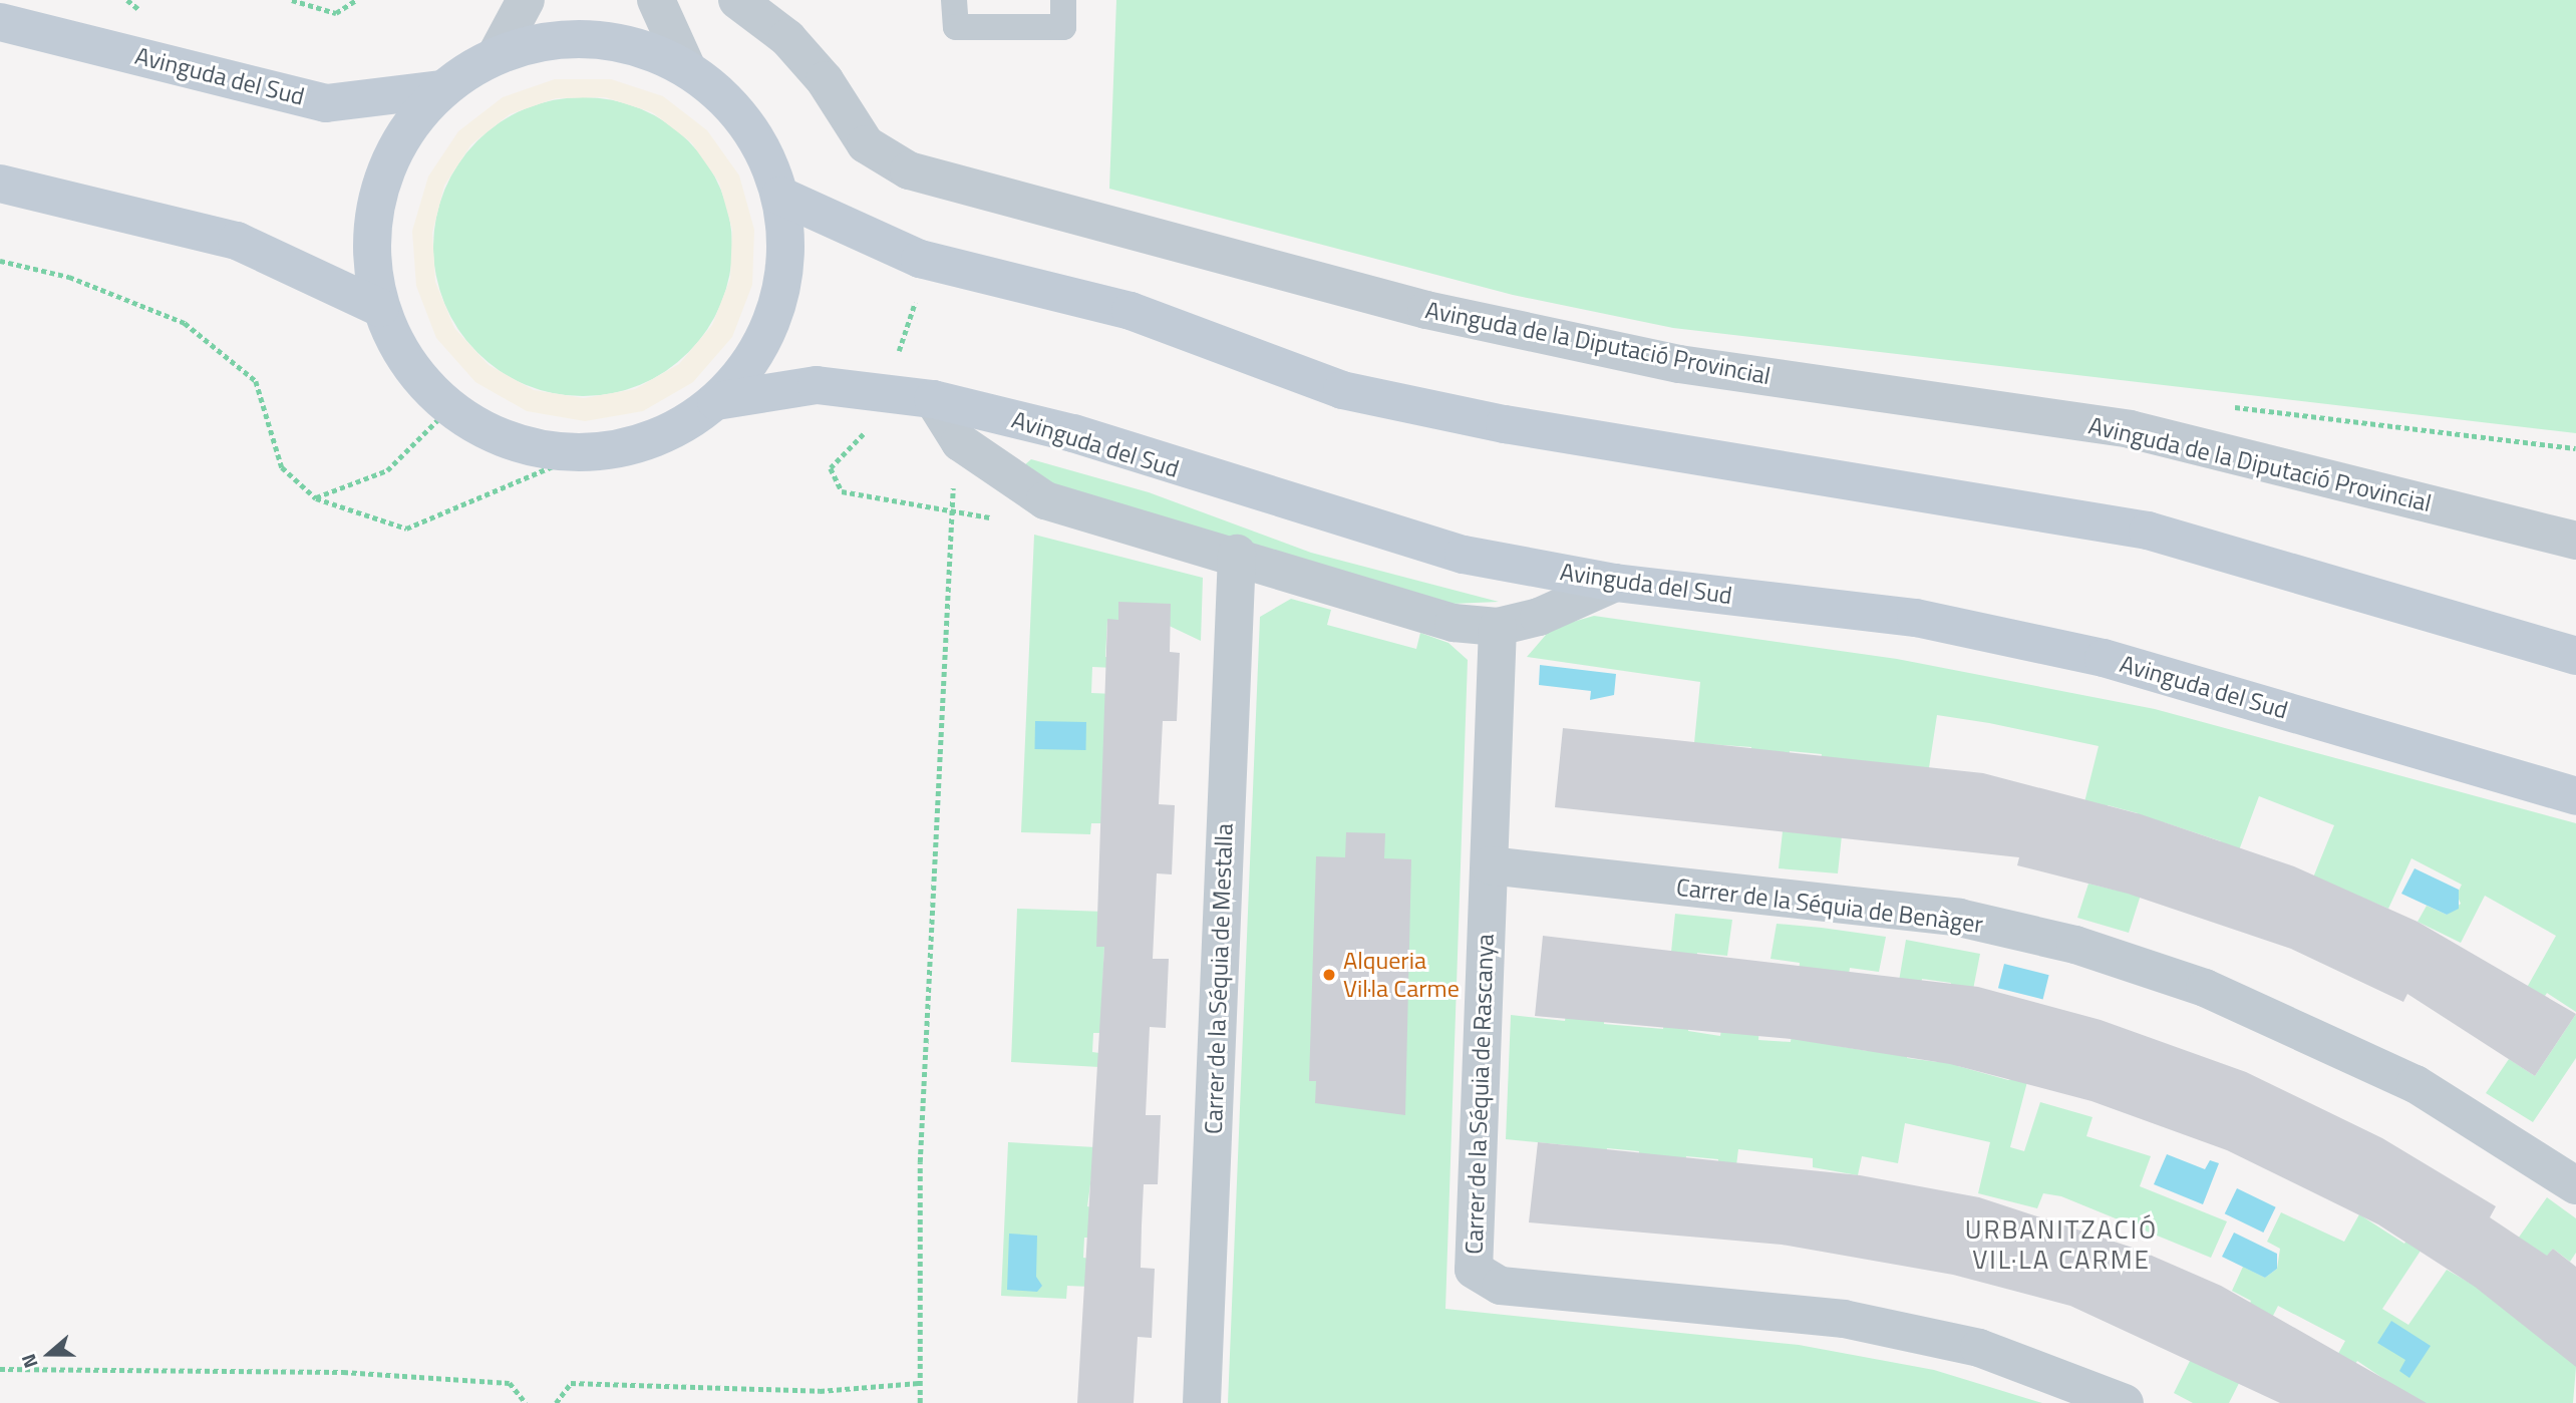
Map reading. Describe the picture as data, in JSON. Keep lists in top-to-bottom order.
{
  "streets": {
    "main road": ["Avinguda del Sud"],
    "street": [
      "Avinguda de la Diputació Provincial",
      "Carrer de la Séquia de Benàger",
      "Carrer de la Séquia de Mestalla",
      "Carrer de la Séquia de Rascanya"
    ]
  },
  "crossings": [
    ["Carrer de la Séquia de Benàger", "Carrer de la Séquia de Rascanya"]
  ],
  "districts": ["URBANITZACIÓ VIL·LA CARME"],
  "places": ["Alqueria Vil·la Carme"],
  "north": "left"
}
